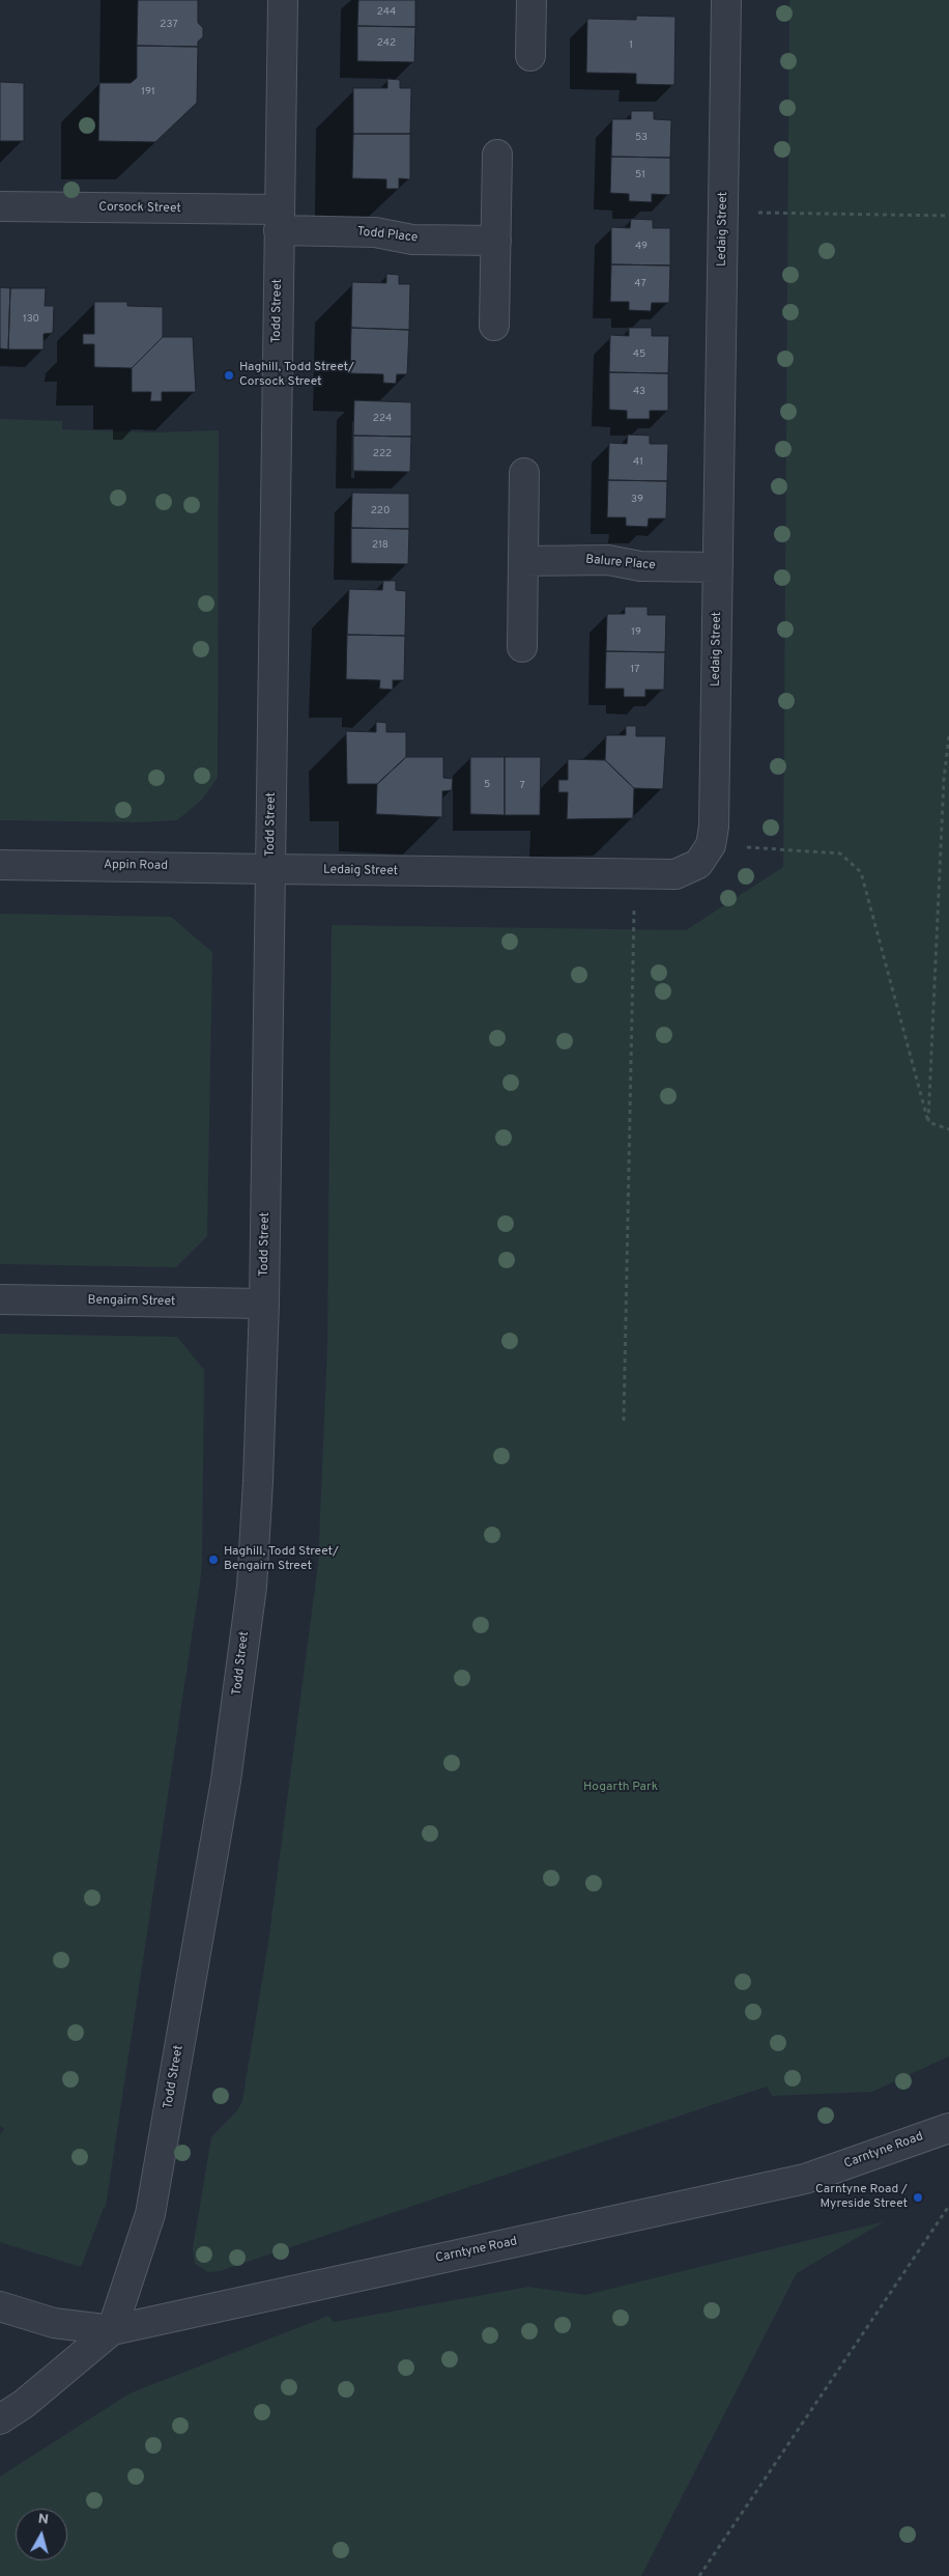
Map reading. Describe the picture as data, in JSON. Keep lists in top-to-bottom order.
{
  "streets": {
    "street": [
      "Corsock Street",
      "Ledaig Street",
      "Todd Place",
      "Todd Street",
      "Balure Place",
      "Appin Road",
      "Bengairn Street",
      "Carntyne Road"
    ]
  },
  "crossings": [
    ["Corsock Street", "Todd Place"],
    ["Corsock Street", "Todd Street"],
    ["Ledaig Street", "Todd Street"],
    ["Ledaig Street", "Balure Place"],
    ["Ledaig Street", "Appin Road"],
    ["Todd Place", "Todd Street"],
    ["Todd Street", "Appin Road"],
    ["Todd Street", "Bengairn Street"],
    ["Todd Street", "Carntyne Road"]
  ],
  "parks": ["Hogarth Park"],
  "places": ["Haghill, Todd Street/ Corsock Street", "Haghill, Todd Street/ Bengairn Street", "Carntyne Road / Myreside Street"],
  "house_numbers": [
    "244",
    "237",
    "242",
    "1",
    "191",
    "53",
    "51",
    "49",
    "47",
    "130",
    "45",
    "43",
    "224",
    "222",
    "41",
    "39",
    "220",
    "218",
    "19",
    "17",
    "5",
    "7"
  ],
  "north": "top"
}
